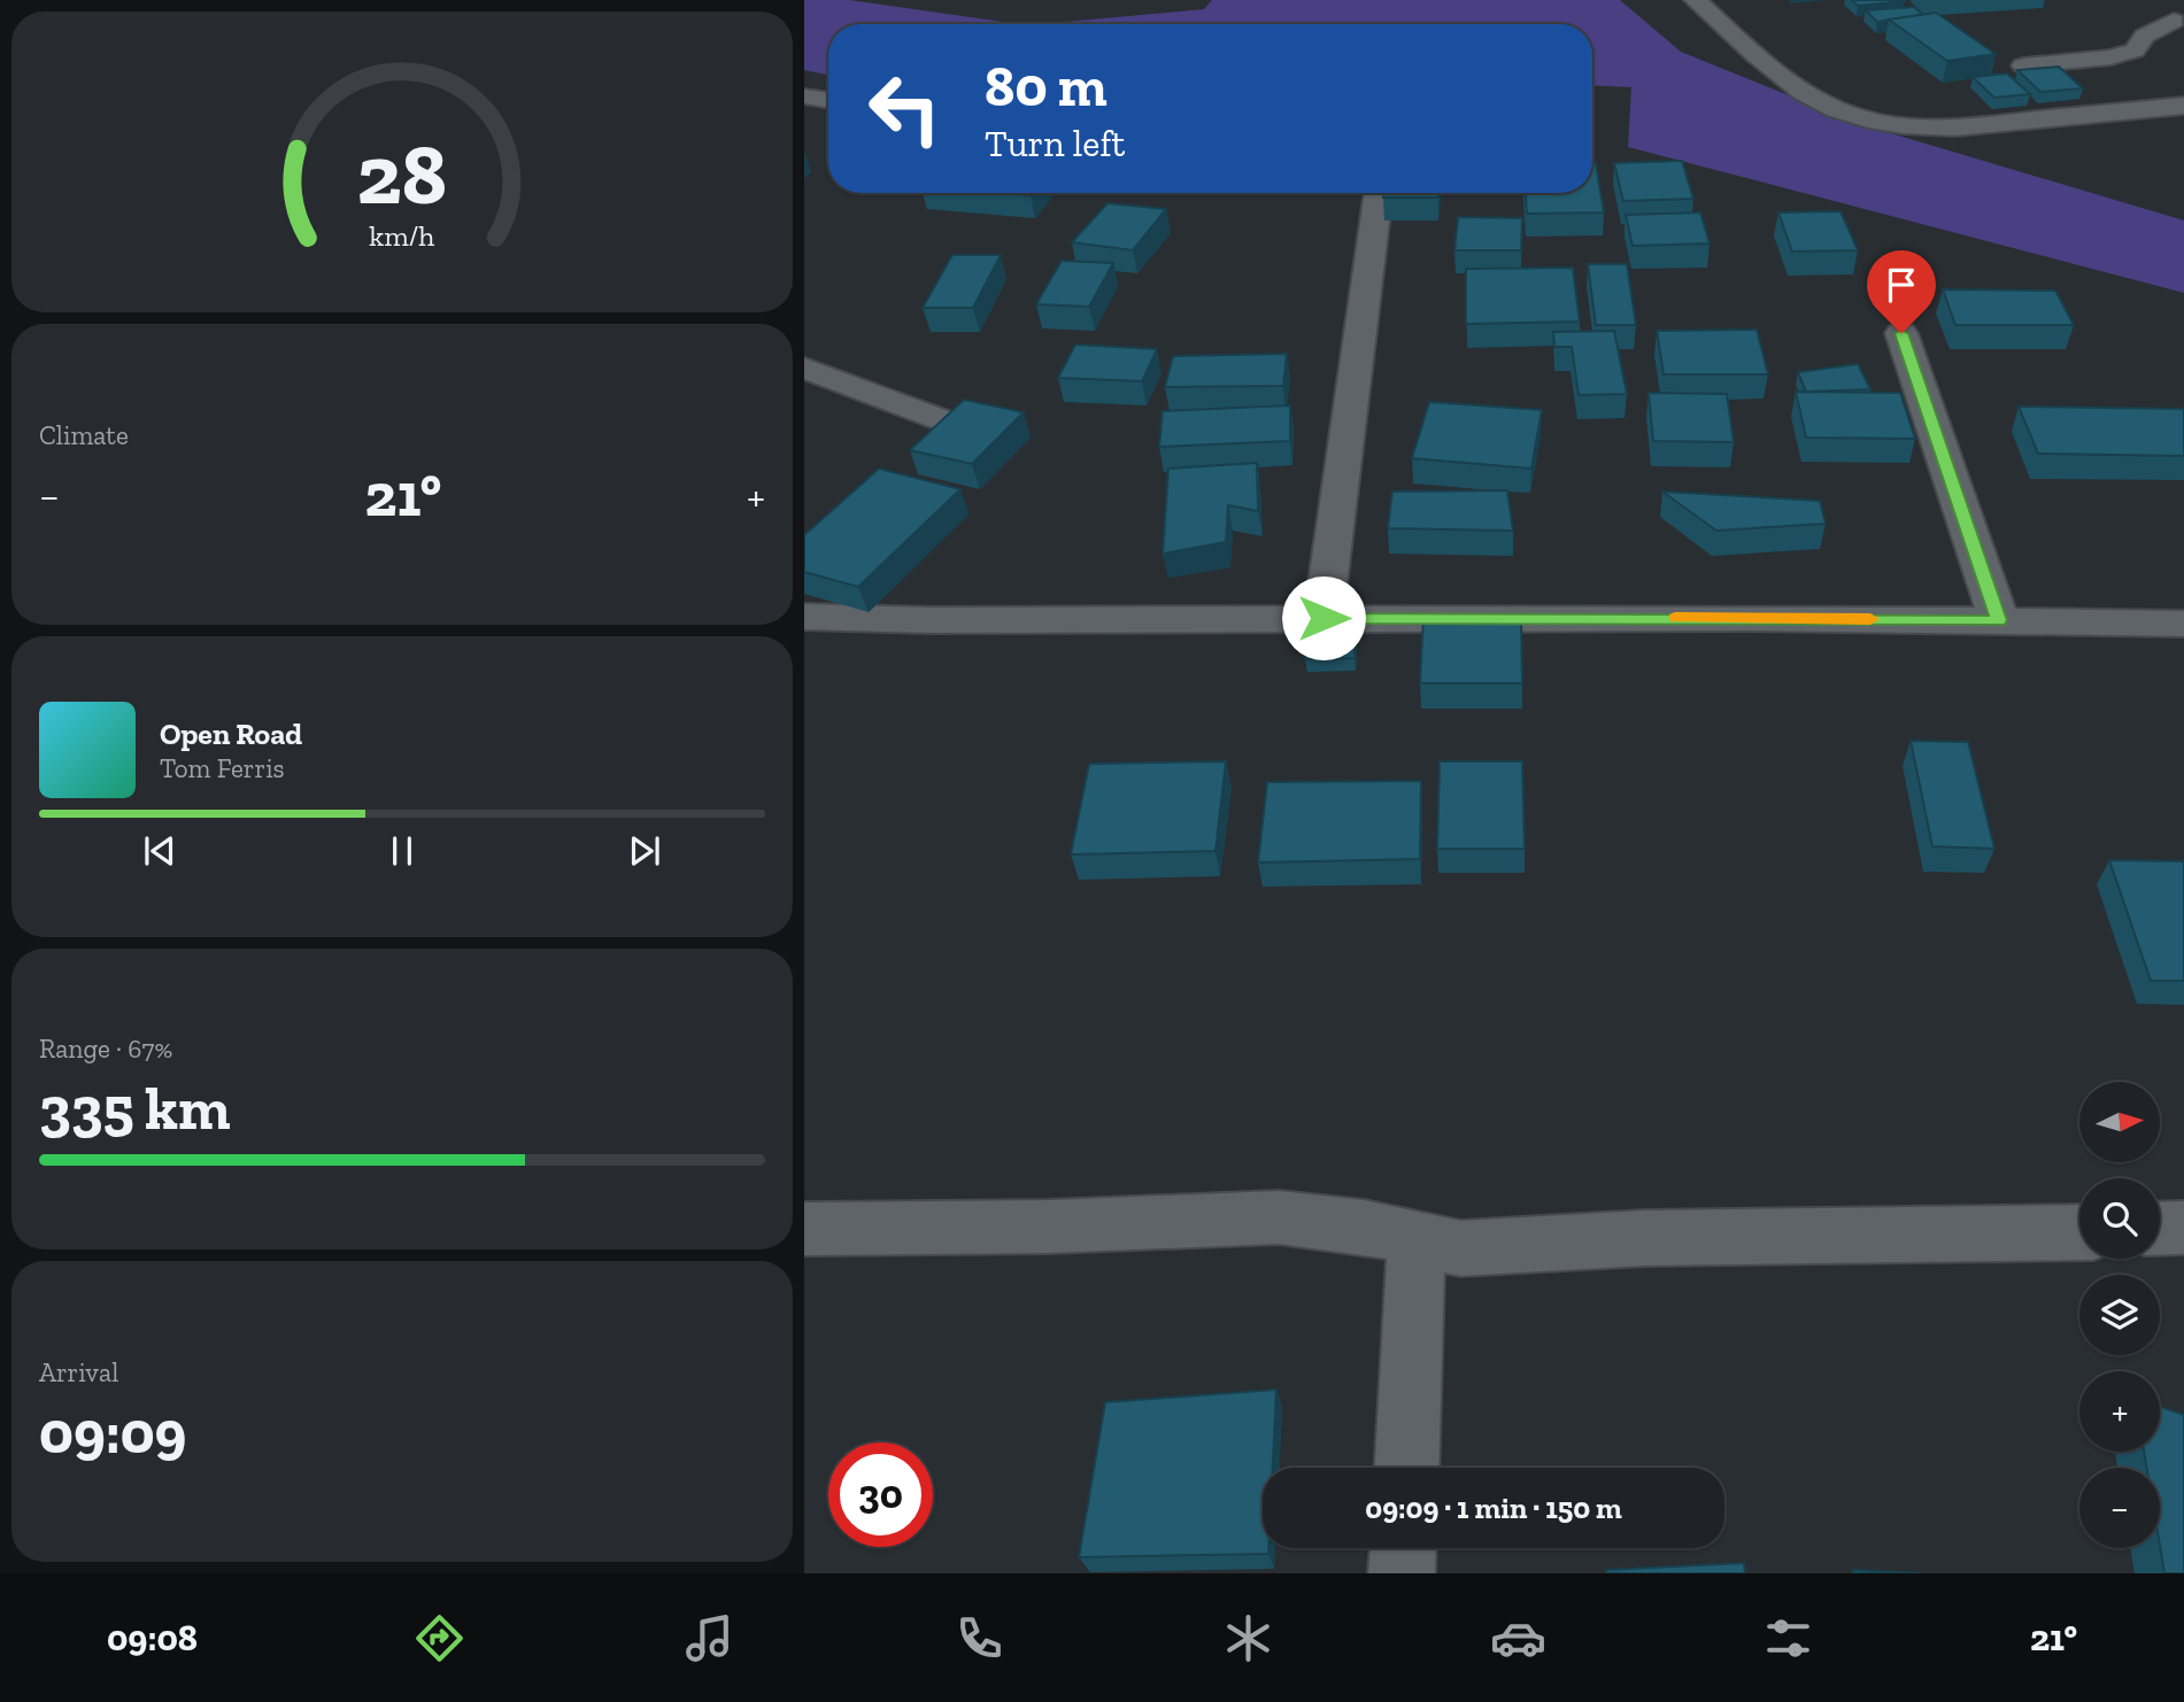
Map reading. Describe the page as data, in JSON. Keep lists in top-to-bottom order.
{
  "north": "right",
  "page": {
    "turn": ["80 m", "Turn left"],
    "tile": [
      "Climate",
      ["Range · 67%", "335 km"],
      ["Arrival", "09:09"]
    ],
    "heat": ["−", "21°", "+"],
    "song": ["Open Road", "Tom Ferris"],
    "map_buttons": ["+", "−"],
    "limit": "30",
    "trip": "09:09 · 1 min · 150 m",
    "tabs": ["09:08", "21°"],
    "gauge": ["28", "km/h"]
  }
}
